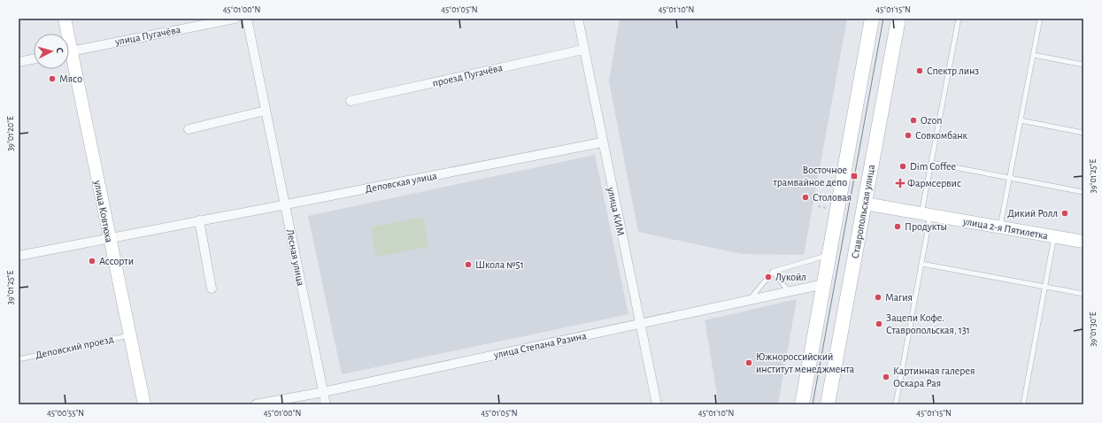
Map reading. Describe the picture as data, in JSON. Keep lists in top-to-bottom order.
{
  "streets": {
    "main road": ["Ставропольская улица"],
    "street": [
      "улица Пугачёва",
      "проезд Пугачёва",
      "Деповская улица",
      "улица Ковтюха",
      "улица КИМ",
      "улица 2-я Пятилетка",
      "Лесная улица",
      "улица Степана Разина"
    ],
    "lane": ["Деповский проезд"]
  },
  "crossings": [
    ["проезд Пугачёва", "улица КИМ"],
    ["Деповская улица", "улица Ковтюха"],
    ["Деповская улица", "улица КИМ"],
    ["Деповская улица", "Лесная улица"],
    ["улица Ковтюха", "Деповский проезд"],
    ["улица КИМ", "улица Степана Разина"],
    ["Ставропольская улица", "улица 2-я Пятилетка"],
    ["Лесная улица", "улица Степана Разина"]
  ],
  "places": {
    "other": [
      "Спектр линз",
      "Мясо",
      "Ozon",
      "Совкомбанк",
      "Dim Coffee",
      "Столовая",
      "Дикий Ролл",
      "Продукты",
      "Ассорти",
      "Школа №51",
      "Лукойл",
      "Магия",
      "Зацепи Кофе. Ставропольская, 131",
      "Южнороссийский институт менеджмента",
      "Картинная галерея Оскара Рая"
    ],
    "transit": ["Восточное трамвайное депо"],
    "health": ["Фармсервис"]
  },
  "north": "right",
  "coordinates": [
    "45°01'00\"N",
    "45°01'05\"N",
    "45°01'10\"N",
    "45°01'15\"N",
    "39°01'20\"E",
    "39°01'25\"E",
    "39°01'30\"E",
    "45°00'55\"N"
  ]
}
